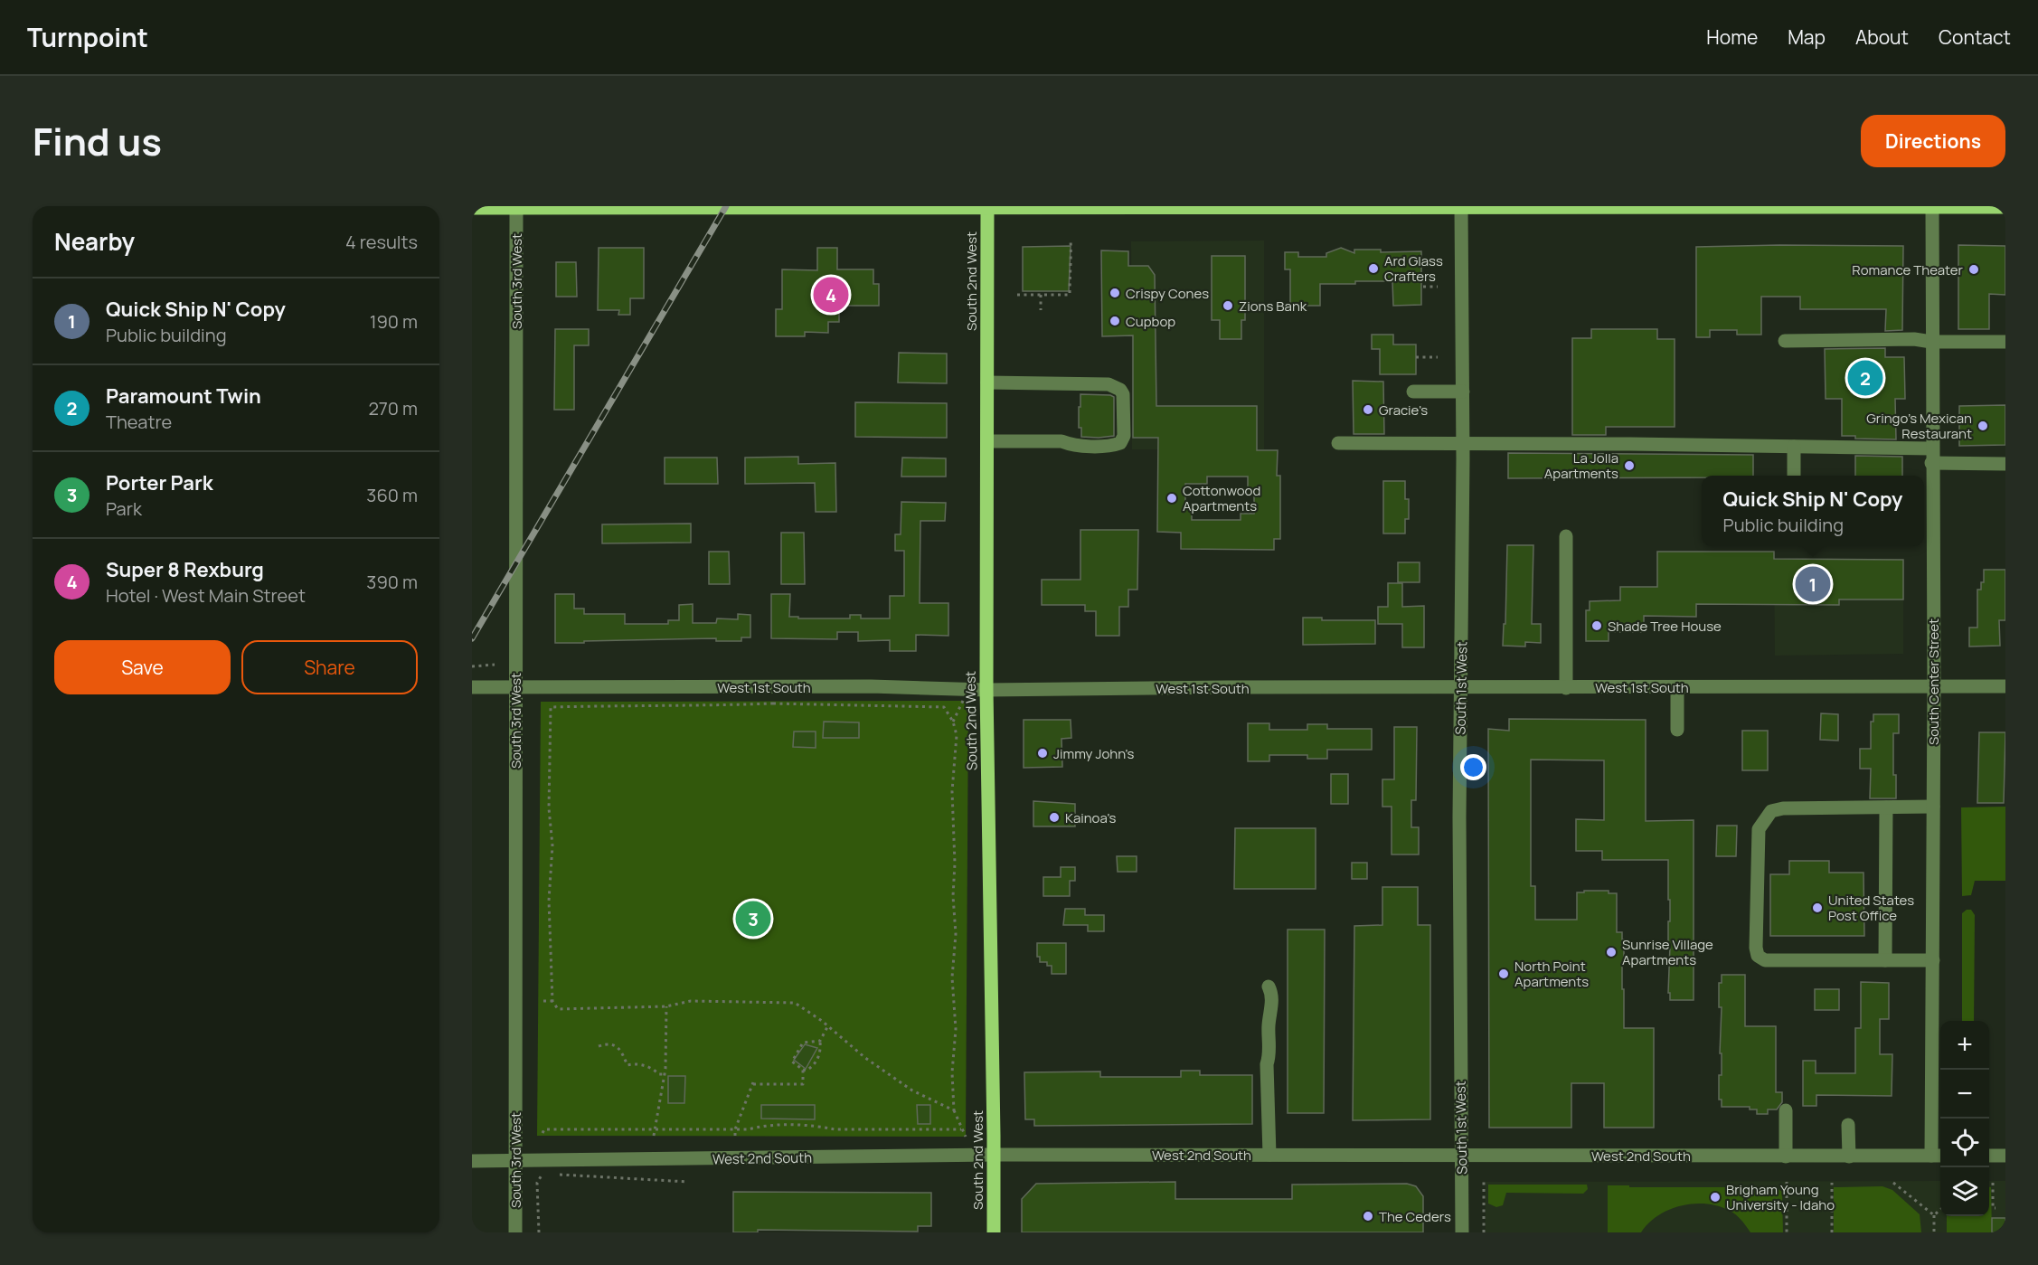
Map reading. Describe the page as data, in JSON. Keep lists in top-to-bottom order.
{
  "streets": {
    "main road": ["South 2nd West"],
    "street": [
      "South 3rd West",
      "South Center Street",
      "West 1st South",
      "South 1st West",
      "West 2nd South"
    ]
  },
  "crossings": [
    ["South 3rd West", "West 1st South"],
    ["South 3rd West", "West 2nd South"],
    ["South 2nd West", "West 1st South"],
    ["South 2nd West", "West 2nd South"],
    ["South Center Street", "West 1st South"],
    ["South Center Street", "West 2nd South"],
    ["West 1st South", "South 1st West"],
    ["South 1st West", "West 2nd South"]
  ],
  "places": [
    "Ard Glass Crafters",
    "Romance Theater",
    "Crispy Cones",
    "Zions Bank",
    "Cupbop",
    "Gracie's",
    "Gringo's Mexican Restaurant",
    "La Jolla Apartments",
    "Cottonwood Apartments",
    "Shade Tree House",
    "Jimmy John's",
    "Kainoa's",
    "United States Post Office",
    "Sunrise Village Apartments",
    "North Point Apartments",
    "Brigham Young University - Idaho",
    "The Ceders"
  ],
  "page": {
    "header": "Turnpoint",
    "nav": [
      "Home",
      "Map",
      "About",
      "Contact"
    ],
    "title": "Find us",
    "buttons": [
      "Directions",
      ["Save", "Share"]
    ],
    "heading": ["Nearby", "4 results"],
    "pins": [
      "4",
      "2",
      "1",
      "3"
    ],
    "list": [
      {
        "mark": "1",
        "name": "Quick Ship N' Copy",
        "note": "Public building",
        "value": "190 m"
      },
      {
        "mark": "2",
        "name": "Paramount Twin",
        "note": "Theatre",
        "value": "270 m"
      },
      {
        "mark": "3",
        "name": "Porter Park",
        "note": "Park",
        "value": "360 m"
      },
      {
        "mark": "4",
        "name": "Super 8 Rexburg",
        "note": "Hotel · West Main Street",
        "value": "390 m"
      }
    ],
    "popup": ["Quick Ship N' Copy", "Public building"],
    "map_buttons": ["+", "−"]
  }
}
